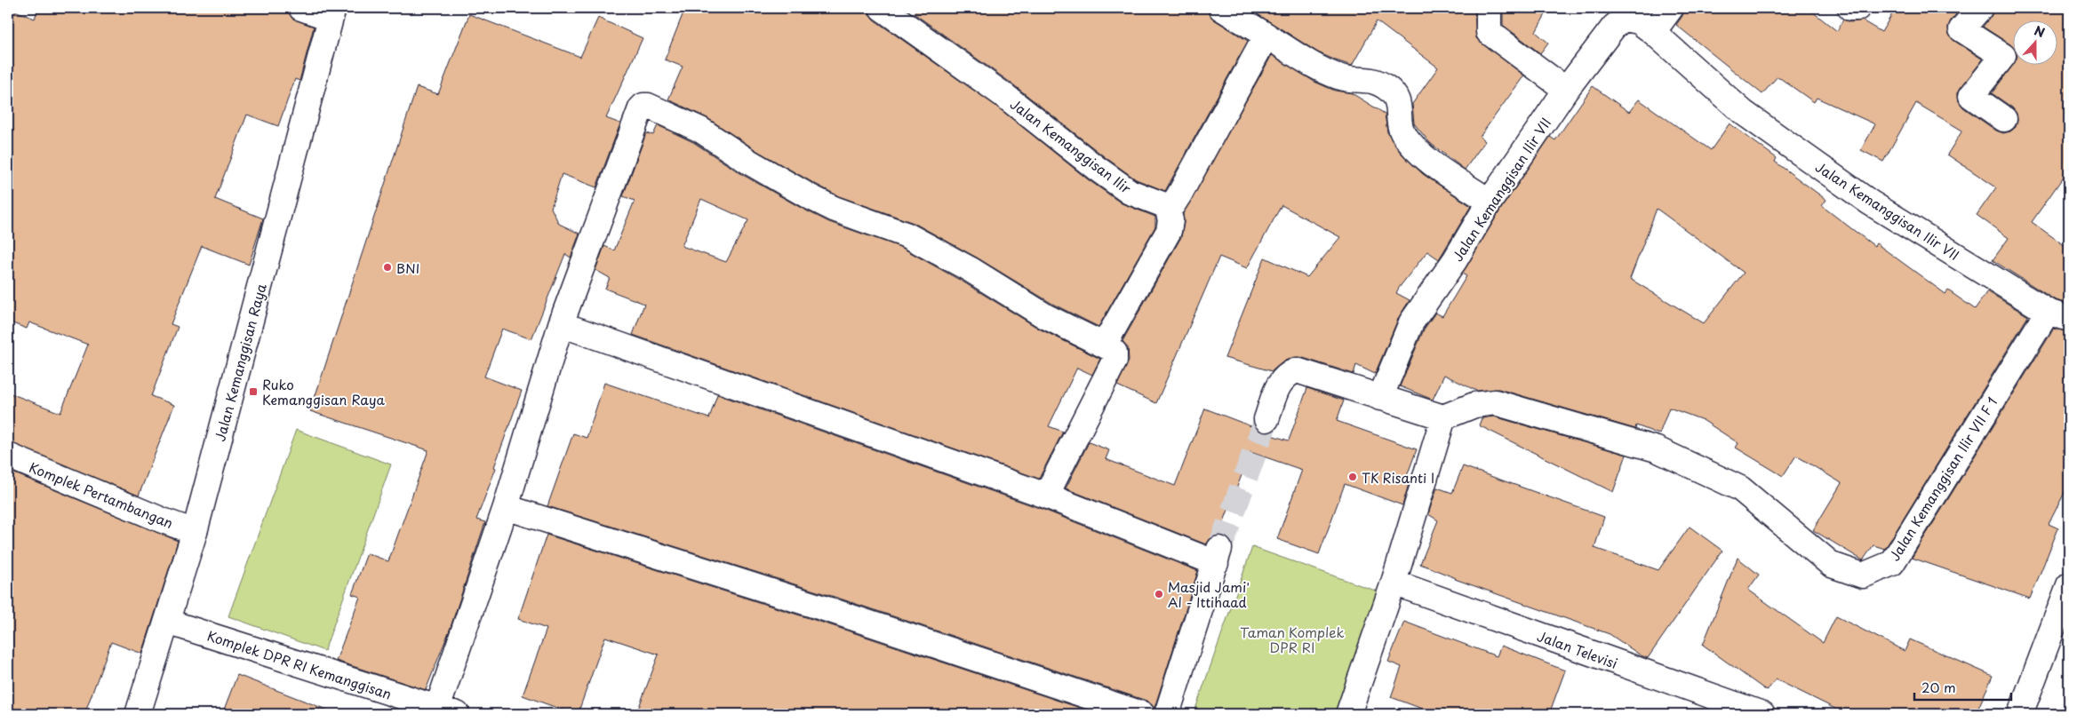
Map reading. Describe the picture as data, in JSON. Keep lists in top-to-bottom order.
{
  "streets": {
    "street": [
      "Jalan Kemanggisan Ilir",
      "Jalan Kemanggisan Ilir VII",
      "Jalan Kemanggisan Raya",
      "Jalan Kemanggisan Ilir VII F 1",
      "Komplek Pertambangan",
      "Jalan Televisi",
      "Komplek DPR RI Kemanggisan"
    ]
  },
  "crossings": [
    ["Jalan Kemanggisan Ilir VII", "Jalan Kemanggisan Ilir VII F 1"],
    ["Jalan Kemanggisan Raya", "Komplek Pertambangan"],
    ["Jalan Kemanggisan Raya", "Komplek DPR RI Kemanggisan"]
  ],
  "parks": ["Taman Komplek DPR RI"],
  "places": {
    "other": ["BNI", "TK Risanti I", "Masjid Jami' Al - Ittihaad"],
    "transit": ["Ruko Kemanggisan Raya"]
  },
  "scale_bar": "20 m",
  "north": "top"
}
